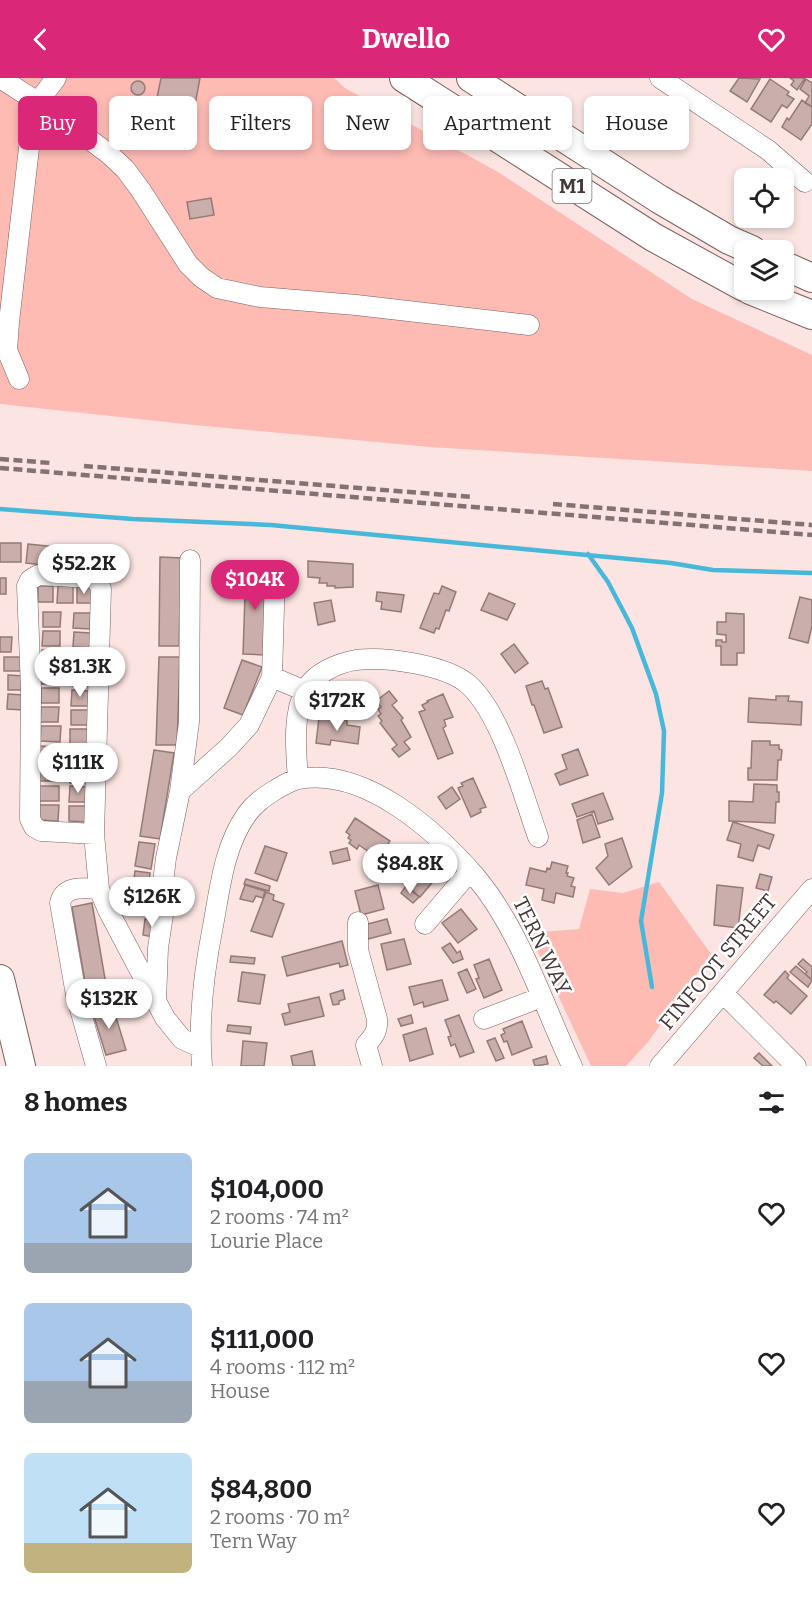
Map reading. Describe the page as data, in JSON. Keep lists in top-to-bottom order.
{
  "streets": {
    "highway": ["M1"],
    "street": ["TERN WAY", "FINFOOT STREET"]
  },
  "page": {
    "header": "Dwello",
    "chip": [
      "Buy",
      "Rent",
      "Filters",
      "New",
      "Apartment",
      "House"
    ],
    "price": [
      "$52.2K",
      "$104K",
      "$81.3K",
      "$172K",
      "$111K",
      "$84.8K",
      "$126K",
      "$132K"
    ],
    "heading": "8 homes",
    "list": [
      {
        "name": "$104,000",
        "note": "2 rooms · 74 m² · Lourie Place"
      },
      {
        "name": "$111,000",
        "note": "4 rooms · 112 m² · House"
      },
      {
        "name": "$84,800",
        "note": "2 rooms · 70 m² · Tern Way"
      }
    ]
  }
}
